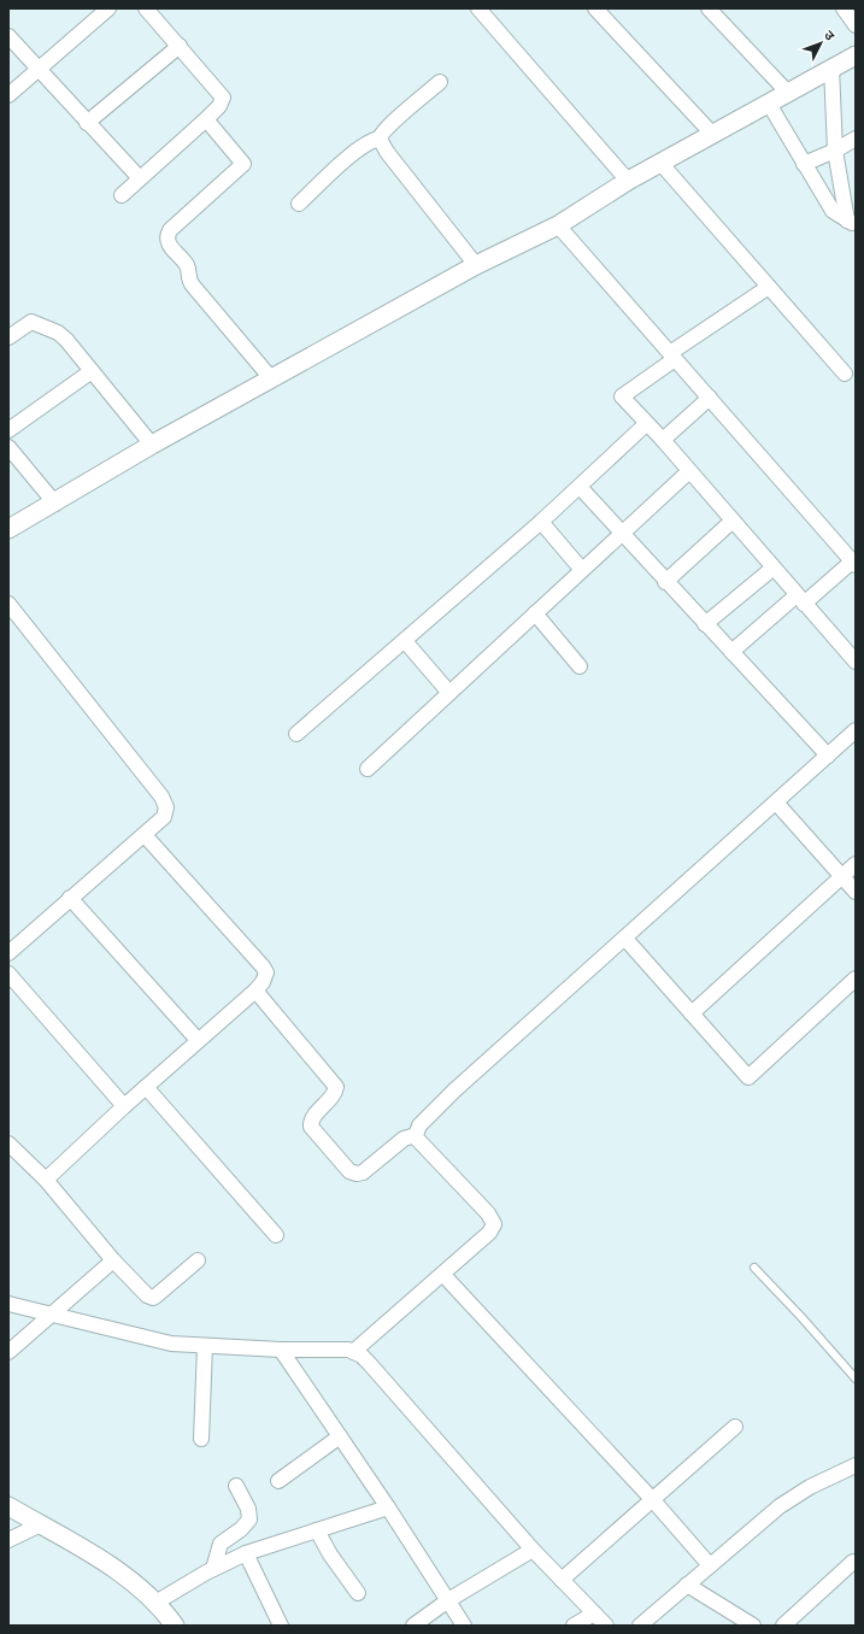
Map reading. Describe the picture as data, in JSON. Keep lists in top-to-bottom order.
{
  "north": "top right"
}
